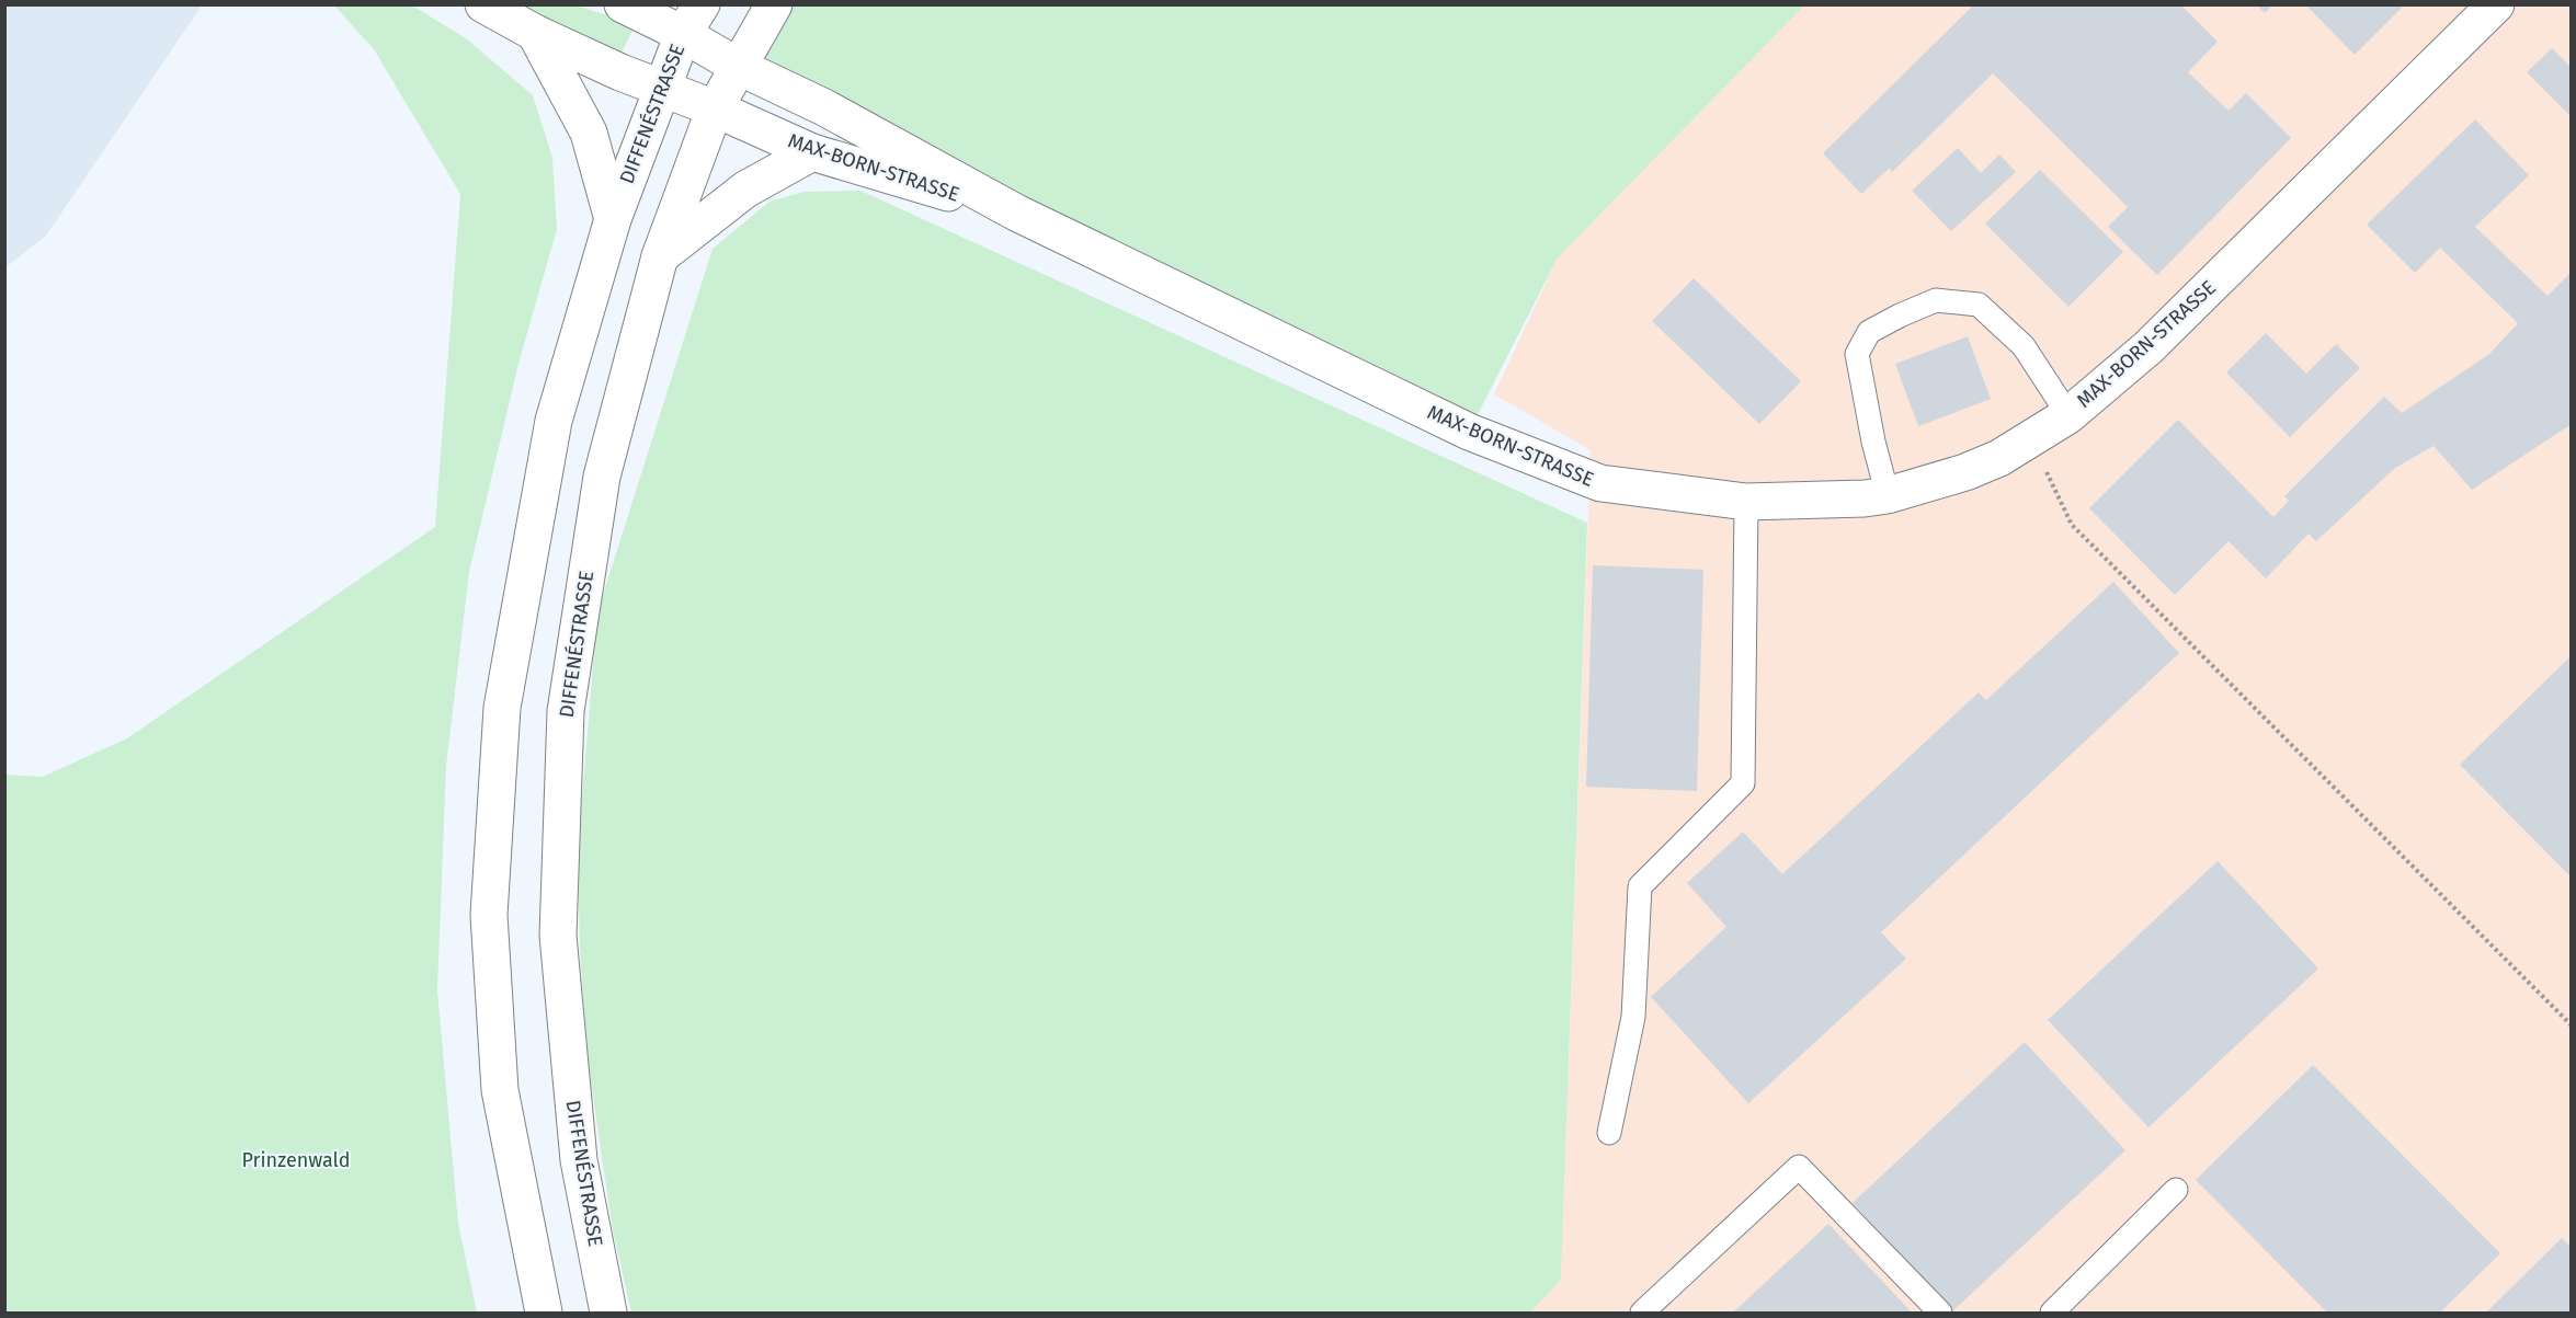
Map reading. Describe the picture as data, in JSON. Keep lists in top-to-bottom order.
{
  "streets": {
    "main road": ["DIFFENÉSTRASSE", "MAX-BORN-STRASSE"]
  },
  "crossings": [
    ["DIFFENÉSTRASSE", "MAX-BORN-STRASSE"]
  ],
  "parks": ["Prinzenwald"]
}
